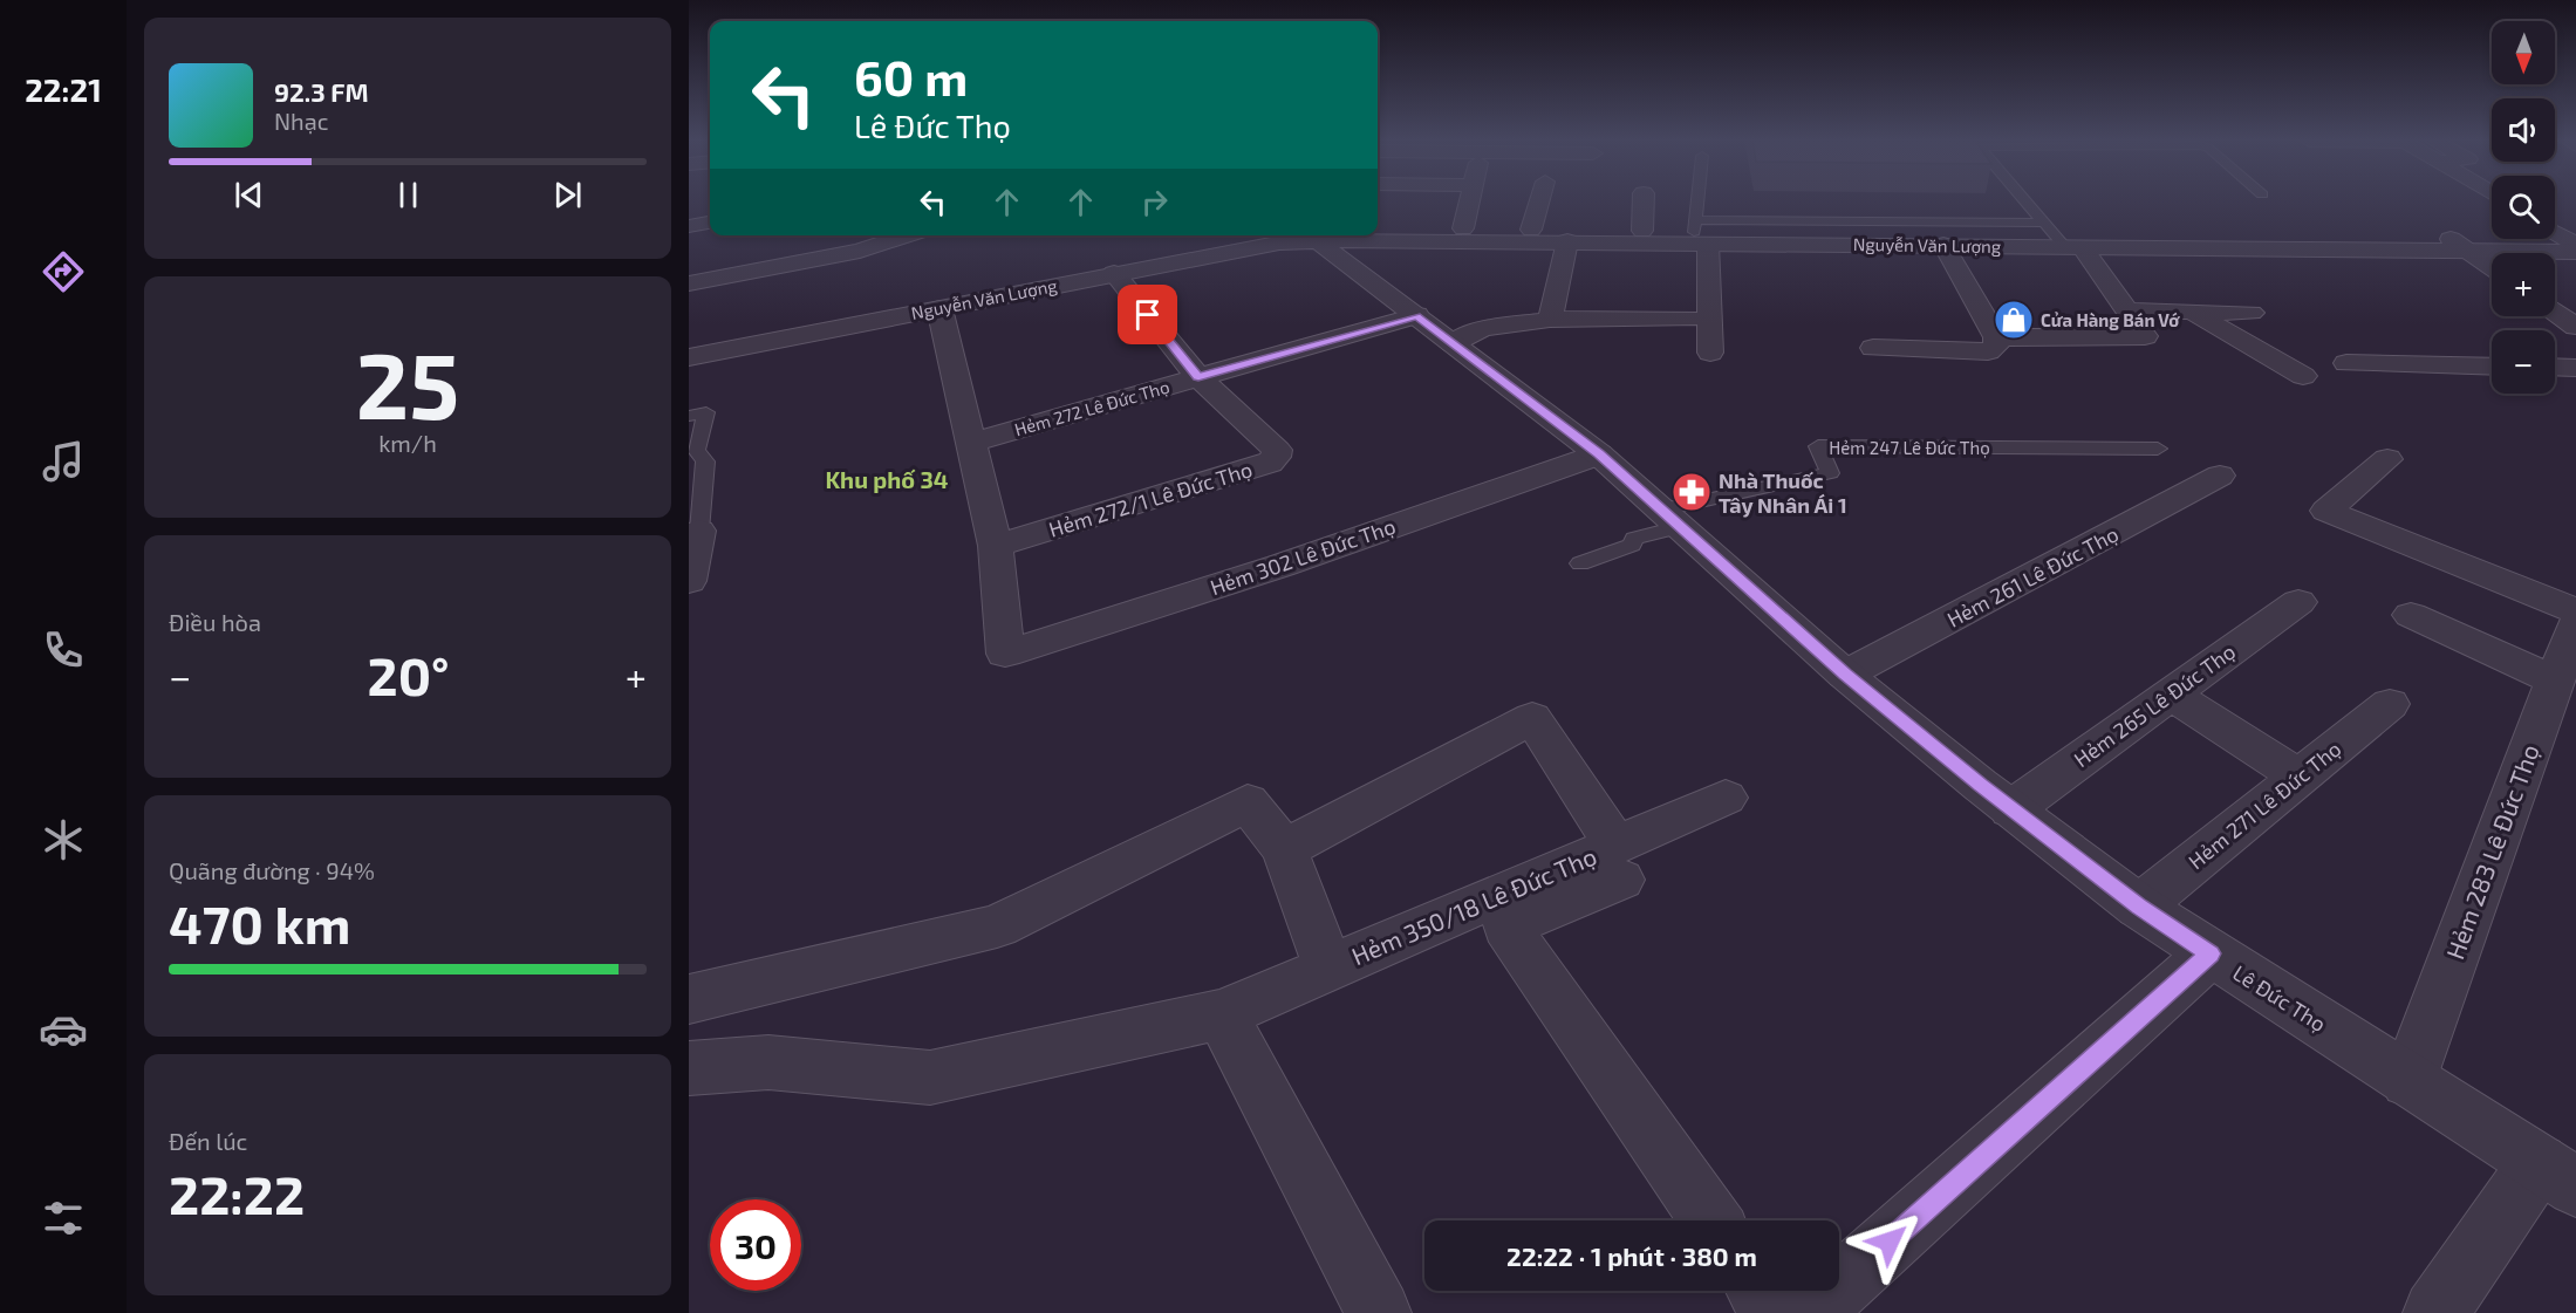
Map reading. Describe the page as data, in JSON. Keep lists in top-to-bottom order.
{
  "streets": {
    "street": [
      "Nguyễn Văn Lượng",
      "Hẻm 272 Lê Đức Thọ",
      "Hẻm 272/1 Lê Đức Thọ",
      "Hẻm 302 Lê Đức Thọ",
      "Hẻm 261 Lê Đức Thọ",
      "Hẻm 265 Lê Đức Thọ",
      "Hẻm 271 Lê Đức Thọ",
      "Hẻm 283 Lê Đức Thọ",
      "Hẻm 350/18 Lê Đức Thọ",
      "Lê Đức Thọ"
    ],
    "lane": ["Hẻm 247 Lê Đức Thọ"]
  },
  "crossings": [
    ["Nguyễn Văn Lượng", "Lê Đức Thọ"],
    ["Hẻm 272 Lê Đức Thọ", "Hẻm 272/1 Lê Đức Thọ"],
    ["Hẻm 272 Lê Đức Thọ", "Lê Đức Thọ"],
    ["Hẻm 247 Lê Đức Thọ", "Lê Đức Thọ"],
    ["Hẻm 272/1 Lê Đức Thọ", "Hẻm 302 Lê Đức Thọ"],
    ["Hẻm 302 Lê Đức Thọ", "Lê Đức Thọ"],
    ["Hẻm 261 Lê Đức Thọ", "Lê Đức Thọ"],
    ["Hẻm 265 Lê Đức Thọ", "Lê Đức Thọ"],
    ["Hẻm 271 Lê Đức Thọ", "Lê Đức Thọ"],
    ["Hẻm 283 Lê Đức Thọ", "Lê Đức Thọ"]
  ],
  "districts": ["Khu phố 34"],
  "places": {
    "shop": ["Cửa Hàng Bán Vớ"],
    "pharmacy": ["Nhà Thuốc Tây Nhân Ái 1"]
  },
  "north": "bottom",
  "page": {
    "tabs": "22:21",
    "map_buttons": ["+", "−"],
    "turn": ["60 m", "Lê Đức Thọ"],
    "song": ["92.3 FM", "Nhạc"],
    "tile": [
      ["25", "km/h"],
      "Điều hòa",
      ["Quãng đường · 94%", "470 km"],
      ["Đến lúc", "22:22"]
    ],
    "heat": ["−", "20°", "+"],
    "limit": "30",
    "trip": "22:22 · 1 phút · 380 m"
  }
}
